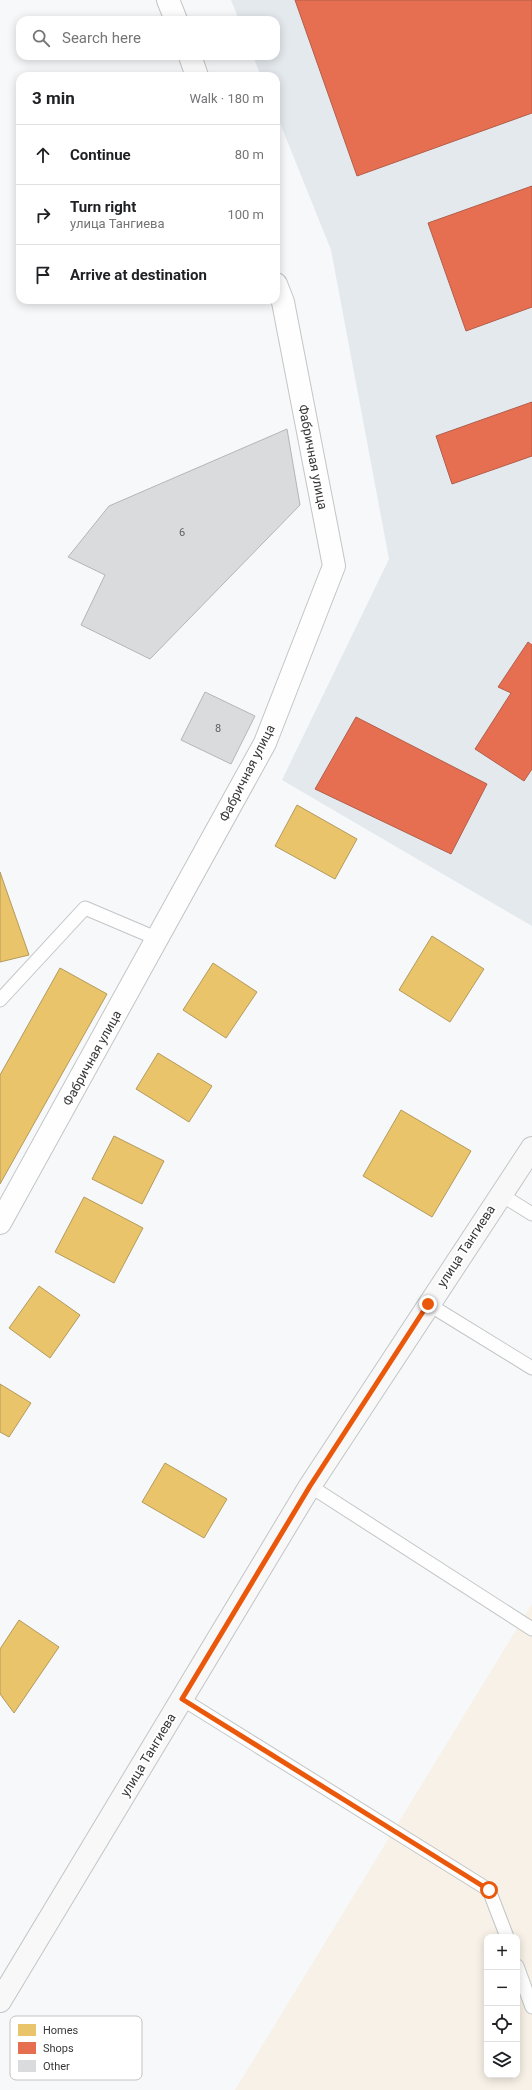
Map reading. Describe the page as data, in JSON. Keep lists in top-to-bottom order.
{
  "streets": {
    "main road": ["улица Тангиева"],
    "street": ["Фабричная улица"]
  },
  "house_numbers": ["6", "8"],
  "legend": ["Homes", "Shops", "Other"],
  "page": {
    "search": "Search here",
    "heading": ["3 min", "Walk · 180 m"],
    "list": [
      ["Continue", "80 m"],
      ["Turn right", "улица Тангиева", "100 m"],
      "Arrive at destination"
    ],
    "map_buttons": ["+", "−"]
  }
}
